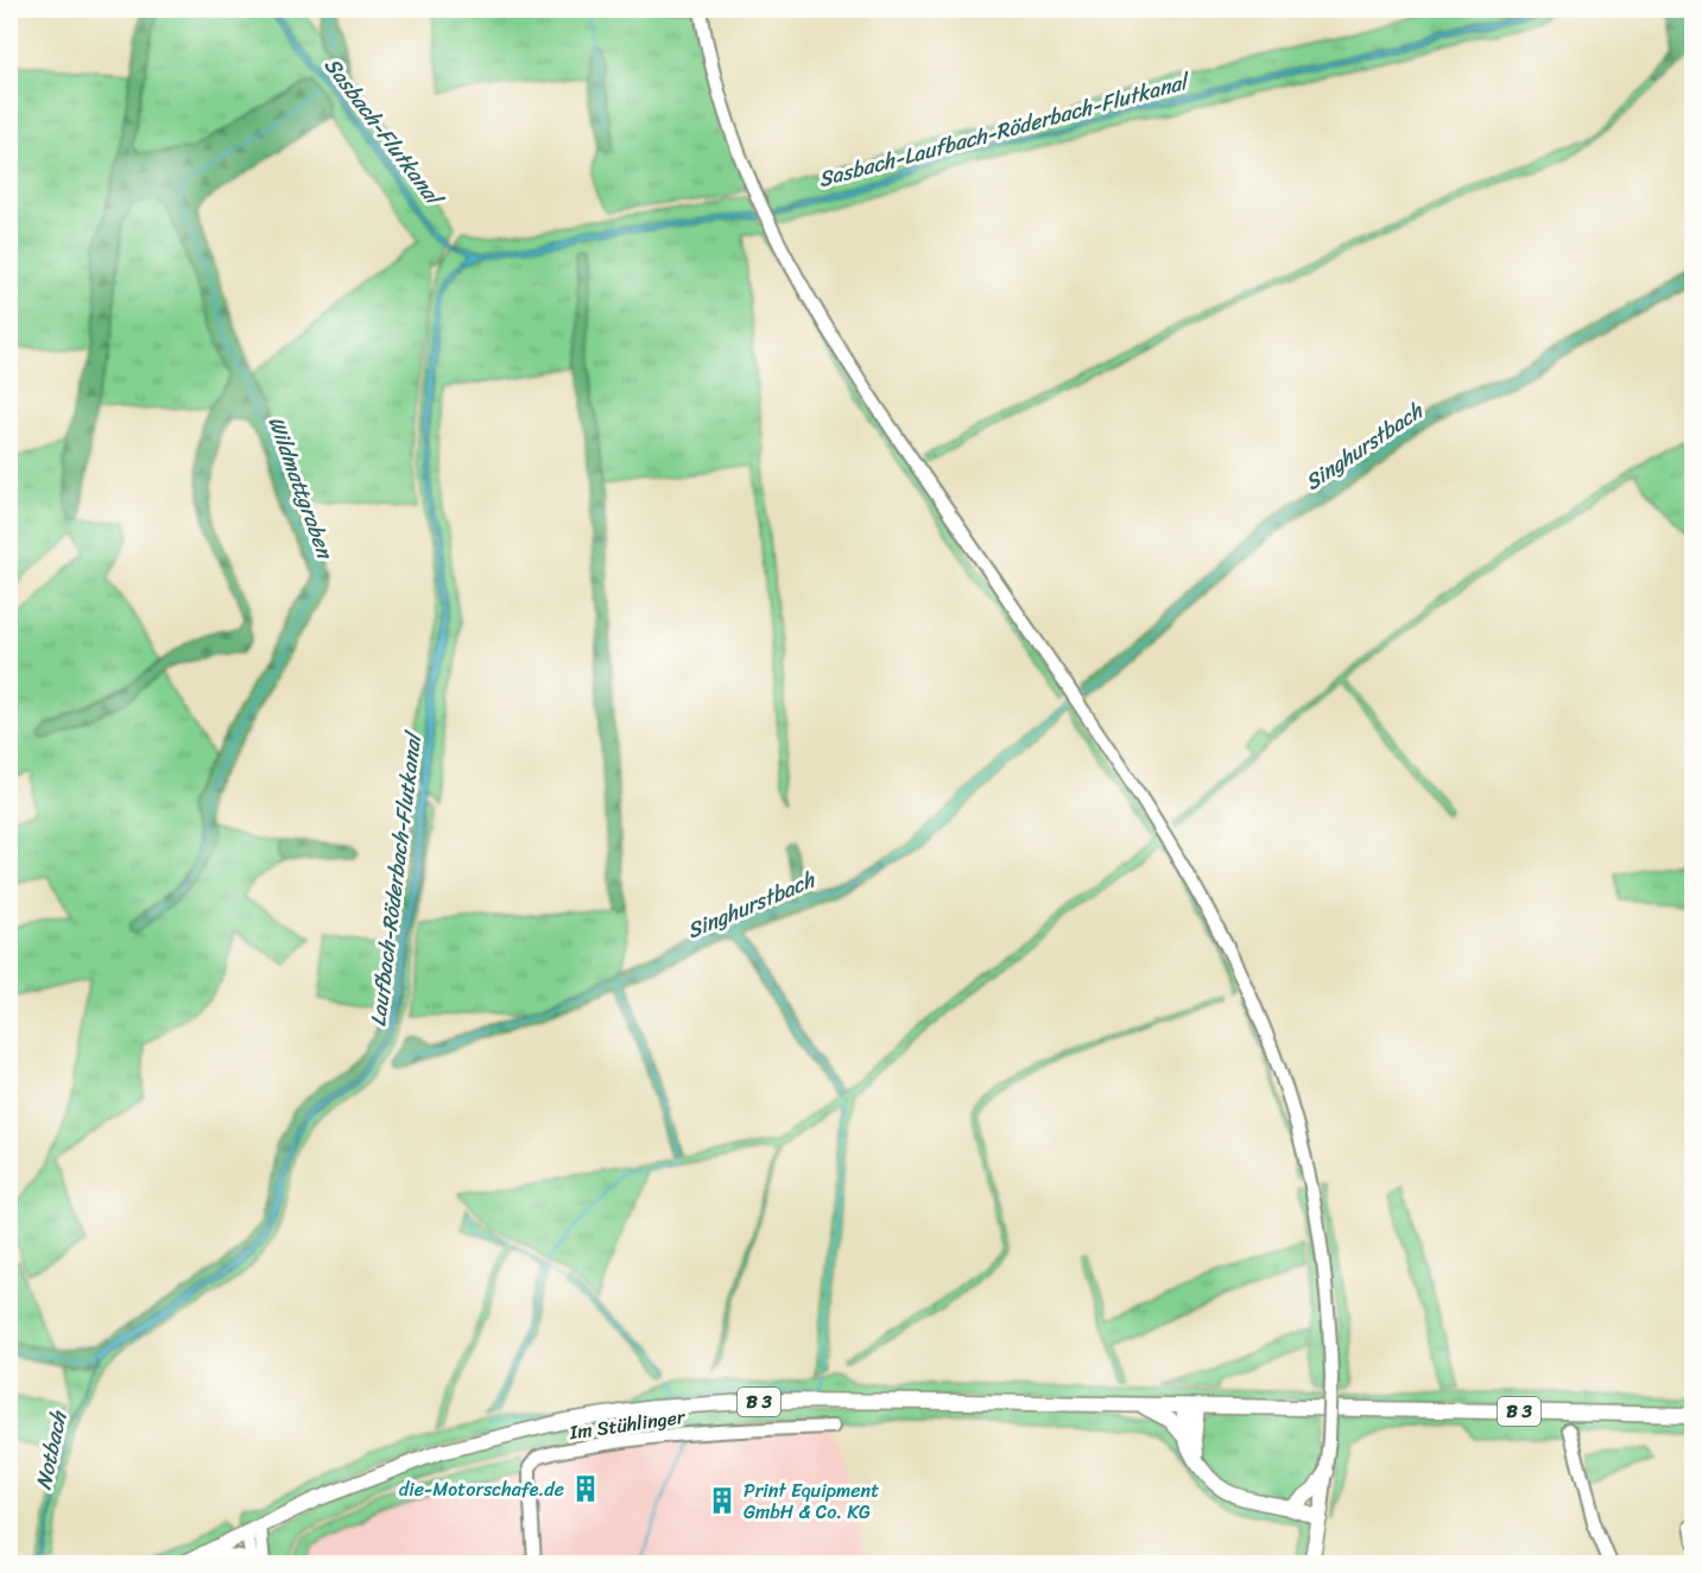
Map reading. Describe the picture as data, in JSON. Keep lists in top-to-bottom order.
{
  "streets": {
    "main road": ["B 3"],
    "street": ["Im Stühlinger"]
  },
  "water": [
    "Sasbach-Flutkanal",
    "Sasbach-Laufbach-Röderbach-Flutkanal",
    "Singhurstbach",
    "Wildmattgraben",
    "Laufbach-Röderbach-Flutkanal",
    "Notbach"
  ],
  "places": {
    "building": ["die-Motorschafe.de", "Print Equipment GmbH & Co. KG"]
  }
}
